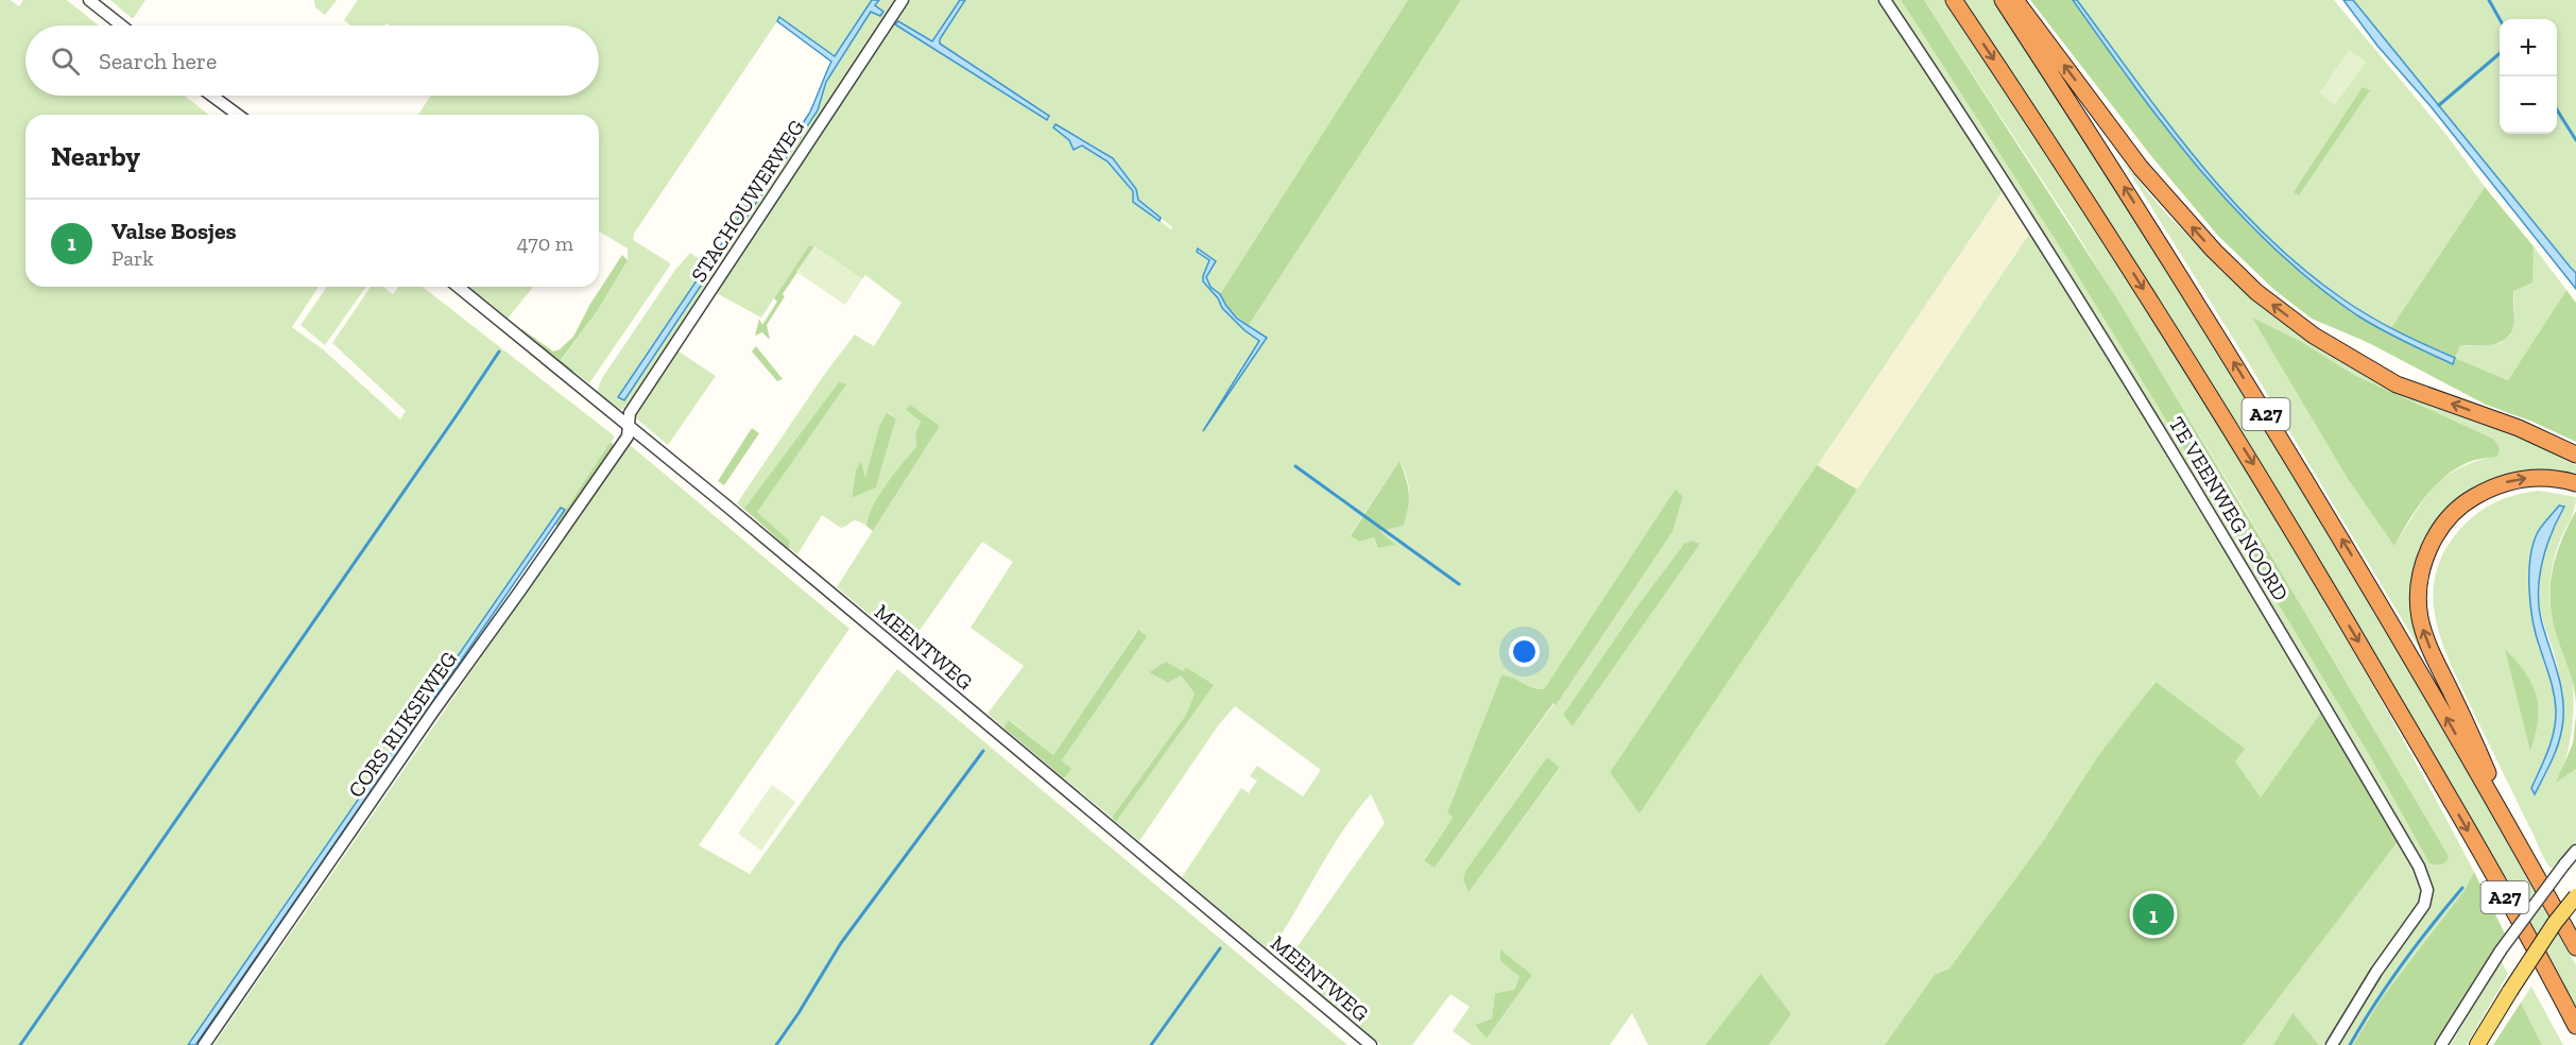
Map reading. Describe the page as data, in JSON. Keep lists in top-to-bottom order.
{
  "streets": {
    "highway": ["A27"],
    "street": [
      "STACHOUWERWEG",
      "TE VEENWEG NOORD",
      "MEENTWEG",
      "CORS RIJKSEWEG"
    ]
  },
  "crossings": [
    ["STACHOUWERWEG", "MEENTWEG"],
    ["STACHOUWERWEG", "CORS RIJKSEWEG"],
    ["MEENTWEG", "CORS RIJKSEWEG"]
  ],
  "page": {
    "map_buttons": ["+", "−"],
    "search": "Search here",
    "heading": "Nearby",
    "list": [
      {
        "mark": "1",
        "name": "Valse Bosjes",
        "note": "Park",
        "value": "470 m"
      }
    ],
    "pins": "1"
  }
}
